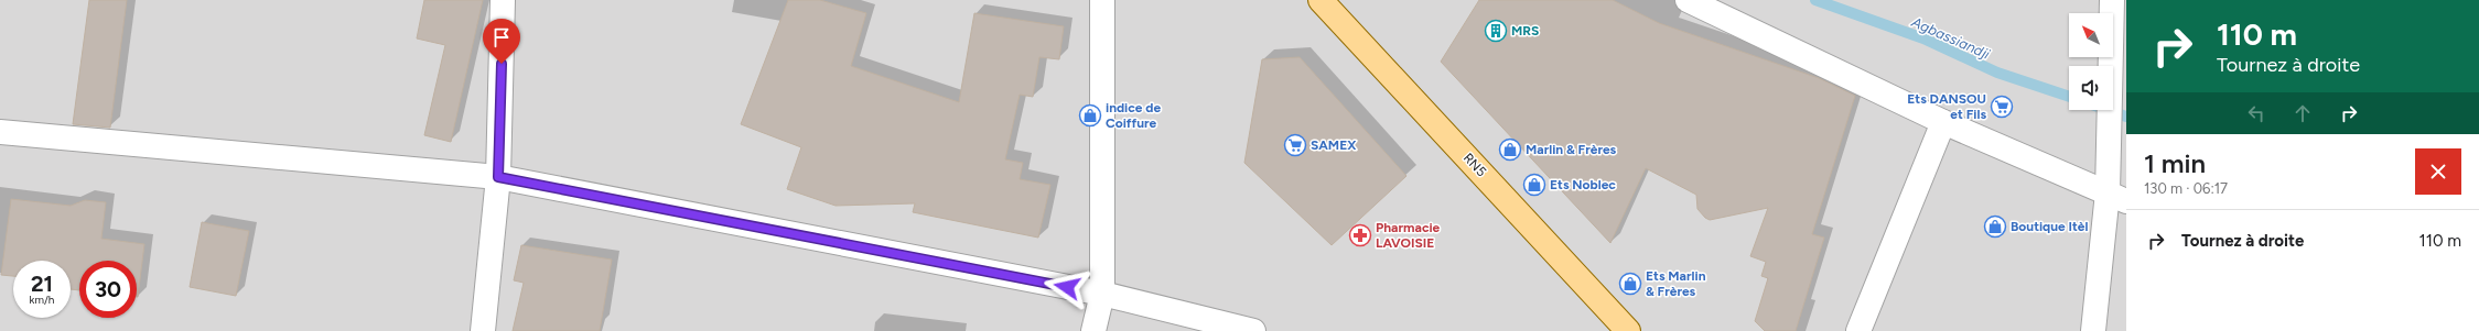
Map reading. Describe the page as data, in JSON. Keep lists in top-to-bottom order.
{
  "streets": {
    "main road": ["RN5"]
  },
  "water": ["Agbassiandji"],
  "places": {
    "building": ["MRS"],
    "supermarket": ["Ets DANSOU et Fils", "SAMEX"],
    "shop": [
      "indice de Coiffure",
      "Marlin & Frères",
      "Ets Noblec",
      "Boutique Itèl",
      "Ets Marlin & Frères"
    ],
    "pharmacy": ["Pharmacie LAVOISIE"]
  },
  "north": "top left",
  "page": {
    "turn": ["110 m", "Tournez à droite"],
    "heading": ["1 min", "130 m · 06:17"],
    "list": [
      {
        "name": "Tournez à droite",
        "value": "110 m"
      }
    ],
    "speed": "21 km/h",
    "limit": "30"
  }
}
